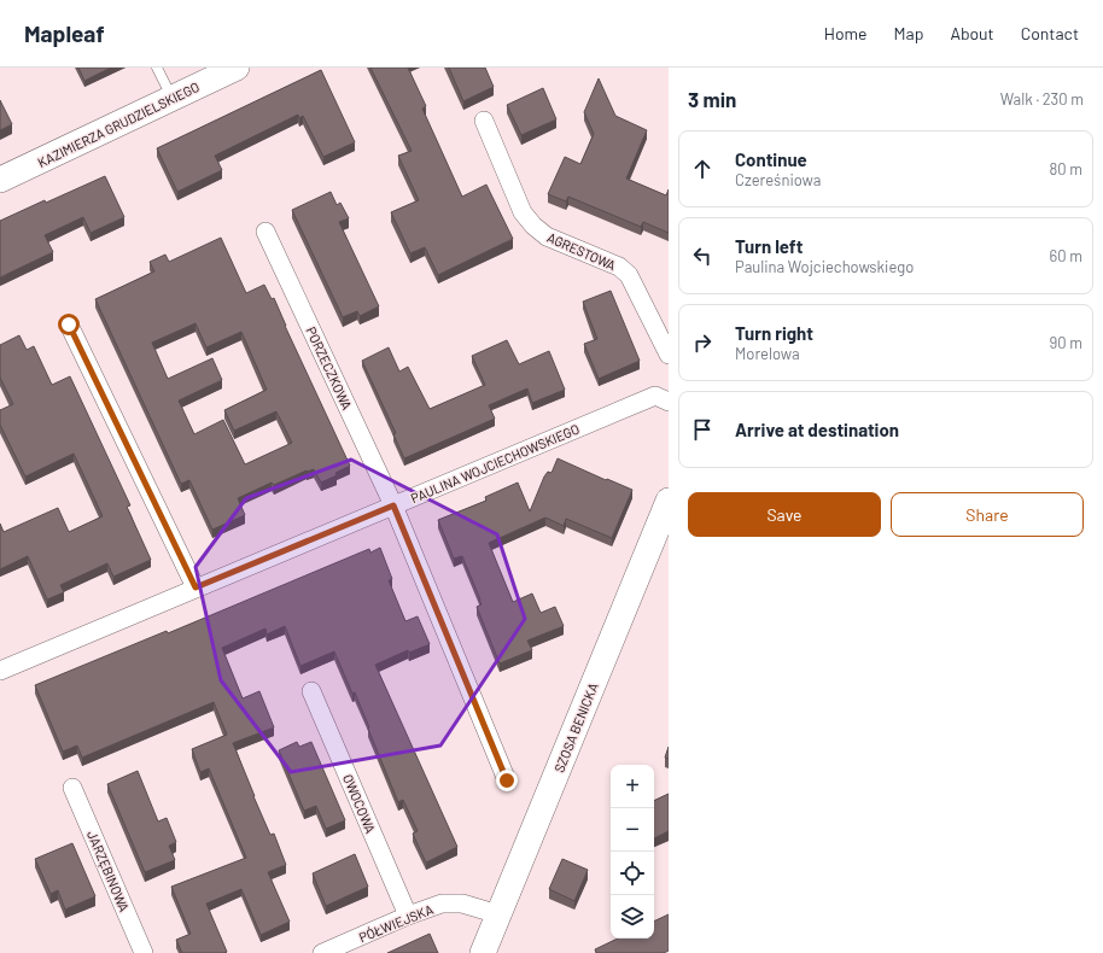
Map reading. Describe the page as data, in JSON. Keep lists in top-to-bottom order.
{
  "streets": {
    "street": [
      "KAZIMIERZA GRUDZIELSKIEGO",
      "AGRESTOWA",
      "PORZECZKOWA",
      "PAULINA WOJCIECHOWSKIEGO",
      "SZOSA BENICKA",
      "OWOCOWA",
      "JARZĘBINOWA",
      "PÓŁWIEJSKA"
    ]
  },
  "crossings": [
    ["PORZECZKOWA", "PAULINA WOJCIECHOWSKIEGO"],
    ["SZOSA BENICKA", "PÓŁWIEJSKA"],
    ["OWOCOWA", "PÓŁWIEJSKA"]
  ],
  "page": {
    "header": "Mapleaf",
    "nav": [
      "Home",
      "Map",
      "About",
      "Contact"
    ],
    "heading": ["3 min", "Walk · 230 m"],
    "list": [
      ["Continue", "Czereśniowa", "80 m"],
      ["Turn left", "Paulina Wojciechowskiego", "60 m"],
      ["Turn right", "Morelowa", "90 m"],
      "Arrive at destination"
    ],
    "buttons": ["Save", "Share"],
    "map_buttons": ["+", "−"]
  }
}
